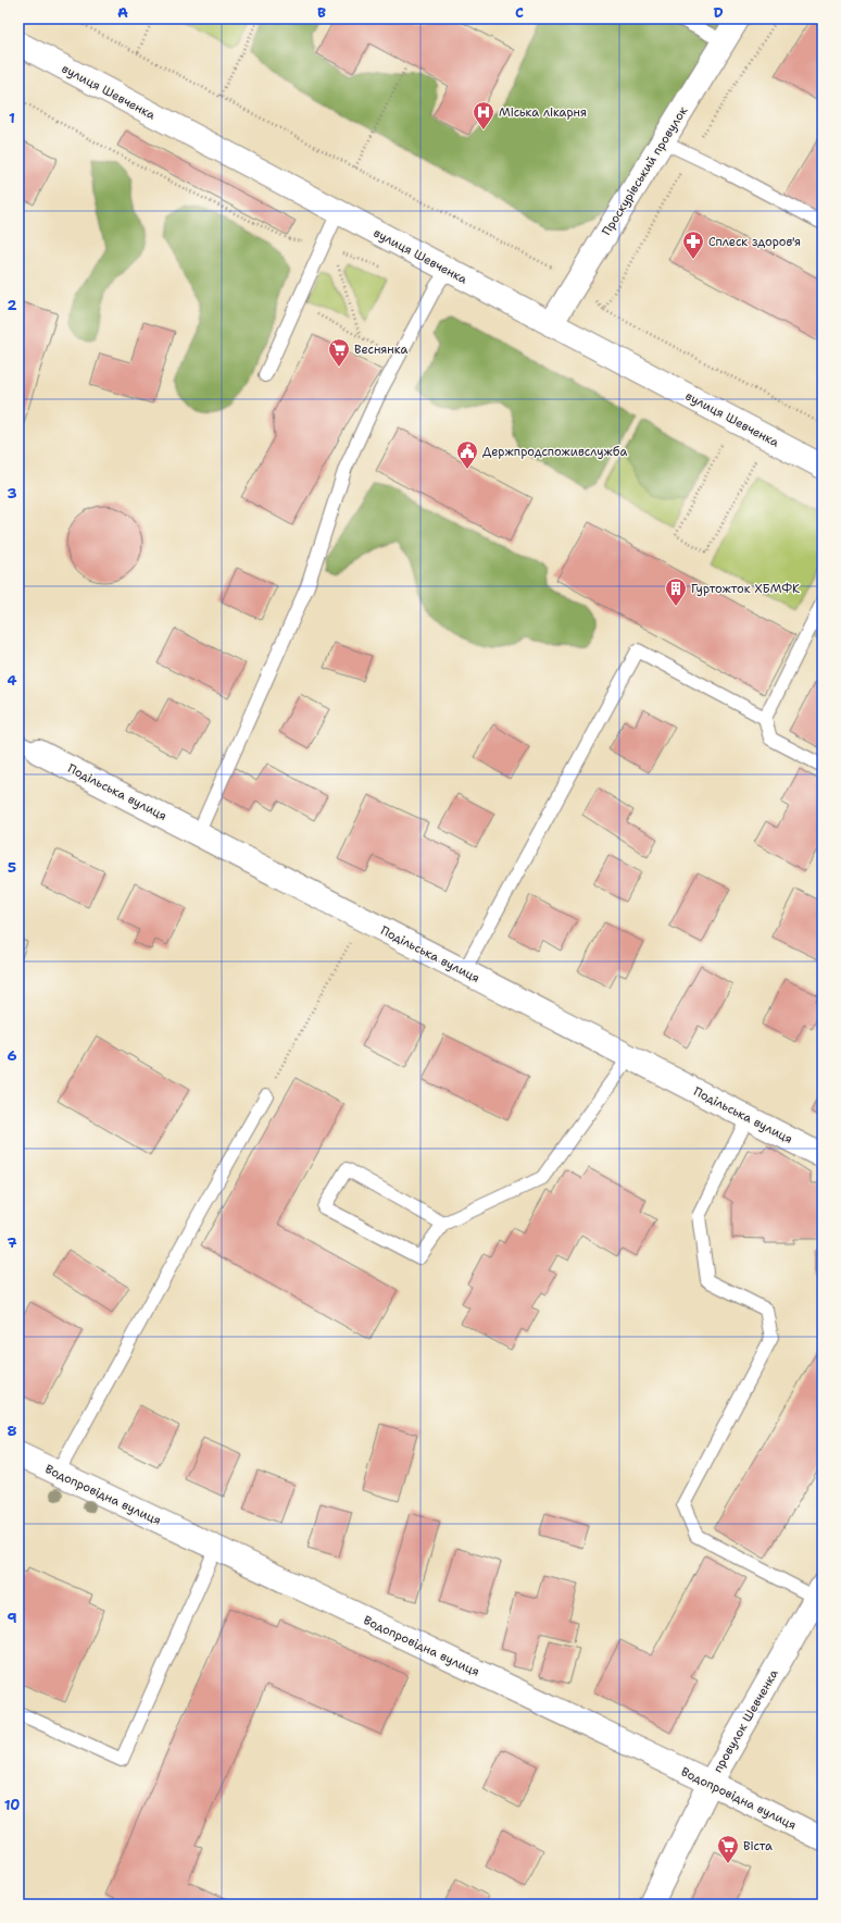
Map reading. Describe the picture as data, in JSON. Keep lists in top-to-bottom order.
{
  "streets": {
    "street": [
      "вулиця Шевченка",
      "Проскурівський провулок",
      "Подільська вулиця",
      "Водопровідна вулиця",
      "провулок Шевченка"
    ]
  },
  "crossings": [
    ["вулиця Шевченка", "Проскурівський провулок"],
    ["Водопровідна вулиця", "провулок Шевченка"]
  ],
  "places": {
    "hospital": ["Міська лікарня"],
    "pharmacy": ["Сплеск здоров'я"],
    "supermarket": ["Веснянка", "Віста"],
    "public building": ["Держпродспоживслужба"],
    "building": ["Гуртожток ХБМФК"]
  },
  "grid": {
    "columns": [
      "A",
      "B",
      "C",
      "D"
    ],
    "rows": [
      "1",
      "2",
      "3",
      "4",
      "5",
      "6",
      "7",
      "8",
      "9",
      "10"
    ]
  }
}
